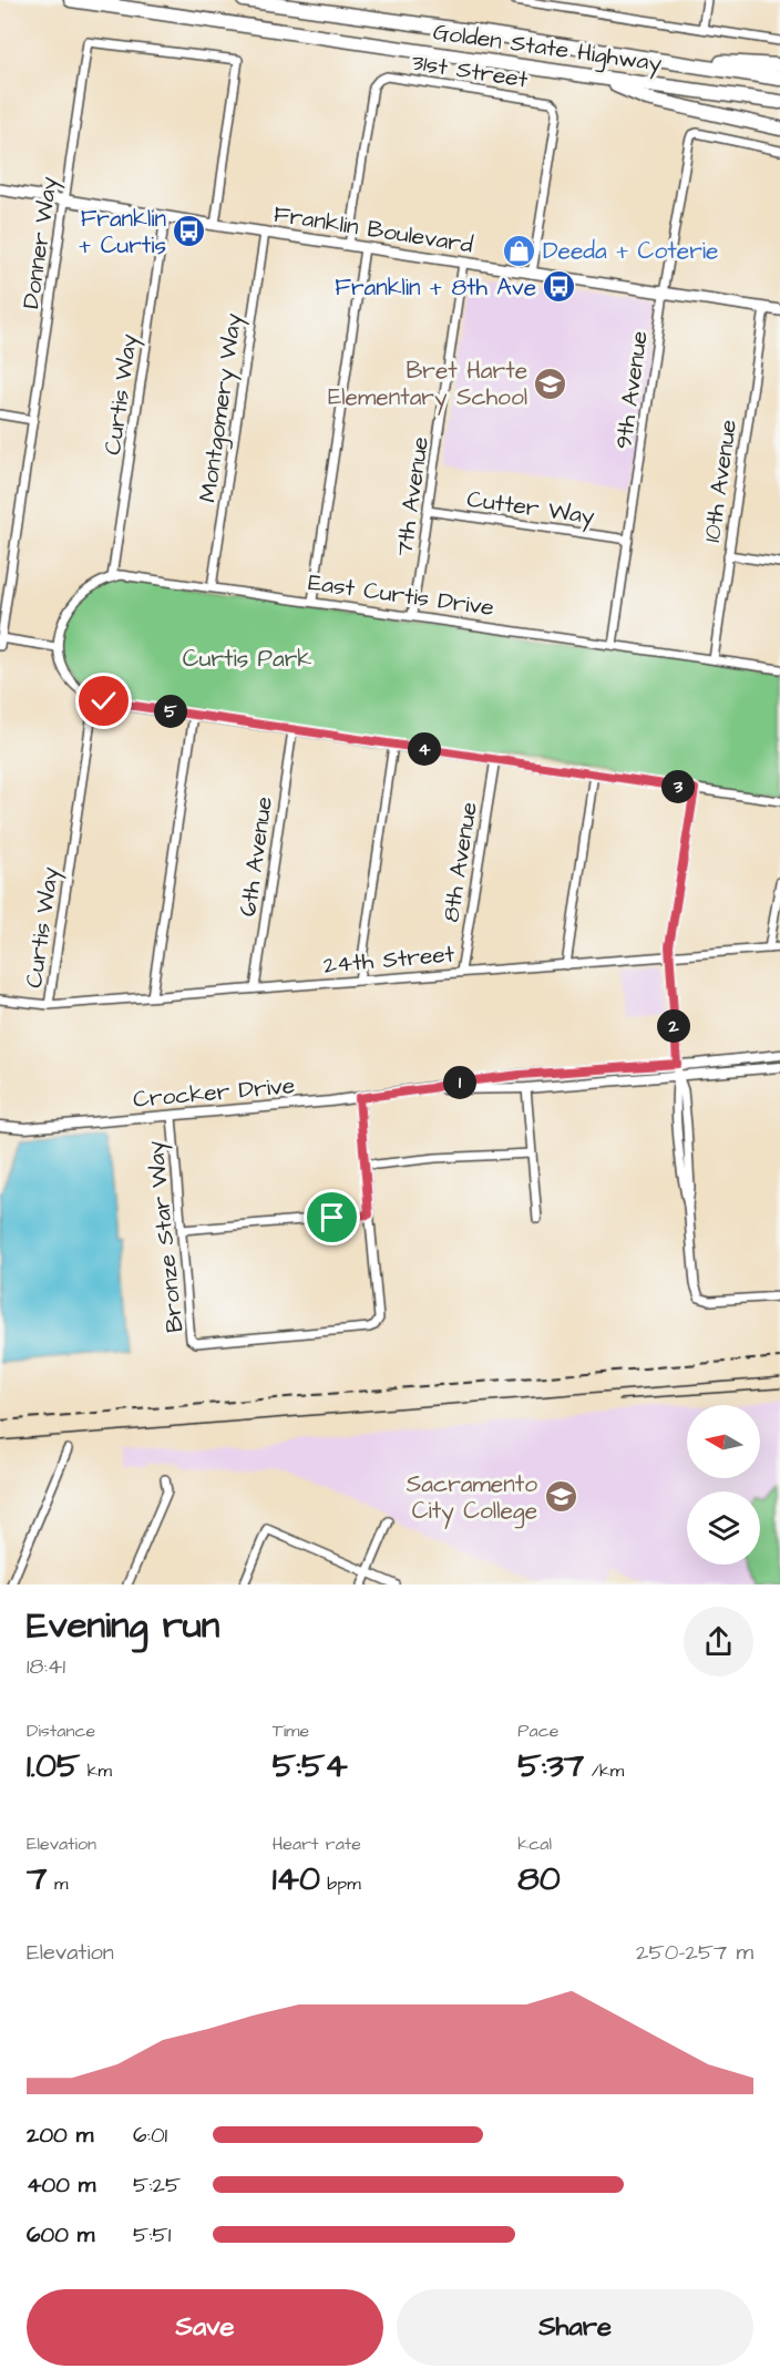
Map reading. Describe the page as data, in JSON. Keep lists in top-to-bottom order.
{
  "streets": {
    "highway": ["Golden State Highway"],
    "main road": ["Franklin Boulevard"],
    "street": [
      "31st Street",
      "Donner Way",
      "9th Avenue",
      "Curtis Way",
      "Montgomery Way",
      "10th Avenue",
      "7th Avenue",
      "Cutter Way",
      "East Curtis Drive",
      "6th Avenue",
      "8th Avenue",
      "24th Street",
      "Crocker Drive",
      "Bronze Star Way"
    ]
  },
  "crossings": [
    ["31st Street", "Franklin Boulevard"],
    ["Franklin Boulevard", "Donner Way"],
    ["Franklin Boulevard", "9th Avenue"],
    ["Franklin Boulevard", "Curtis Way"],
    ["Franklin Boulevard", "Montgomery Way"],
    ["Franklin Boulevard", "10th Avenue"],
    ["Franklin Boulevard", "7th Avenue"],
    ["9th Avenue", "Cutter Way"],
    ["9th Avenue", "East Curtis Drive"],
    ["Curtis Way", "East Curtis Drive"],
    ["Curtis Way", "24th Street"],
    ["Montgomery Way", "East Curtis Drive"],
    ["10th Avenue", "East Curtis Drive"],
    ["7th Avenue", "Cutter Way"],
    ["7th Avenue", "East Curtis Drive"],
    ["6th Avenue", "24th Street"],
    ["8th Avenue", "24th Street"],
    ["Crocker Drive", "Bronze Star Way"]
  ],
  "parks": ["Curtis Park"],
  "places": {
    "bus stop": ["Franklin + Curtis", "Franklin + 8th Ave"],
    "shop": ["Deeda + Coterie"],
    "school or university": ["Bret Harte Elementary School", "Sacramento City College"]
  },
  "north": "left",
  "page": {
    "pins": [
      "5",
      "4",
      "3",
      "2",
      "1"
    ],
    "heading": ["Evening run", "18:41"],
    "stats": [
      ["Distance", "1.05 km"],
      ["Time", "5:54"],
      ["Pace", "5:37 /km"],
      ["Elevation", "7 m"],
      ["Heart rate", "140 bpm"],
      ["kcal", "80"]
    ],
    "chart": ["Elevation", "250–257 m"],
    "list": [
      {
        "name": "200 m",
        "note": "6:01"
      },
      {
        "name": "400 m",
        "note": "5:25"
      },
      {
        "name": "600 m",
        "note": "5:51"
      }
    ],
    "buttons": ["Save", "Share"]
  }
}
